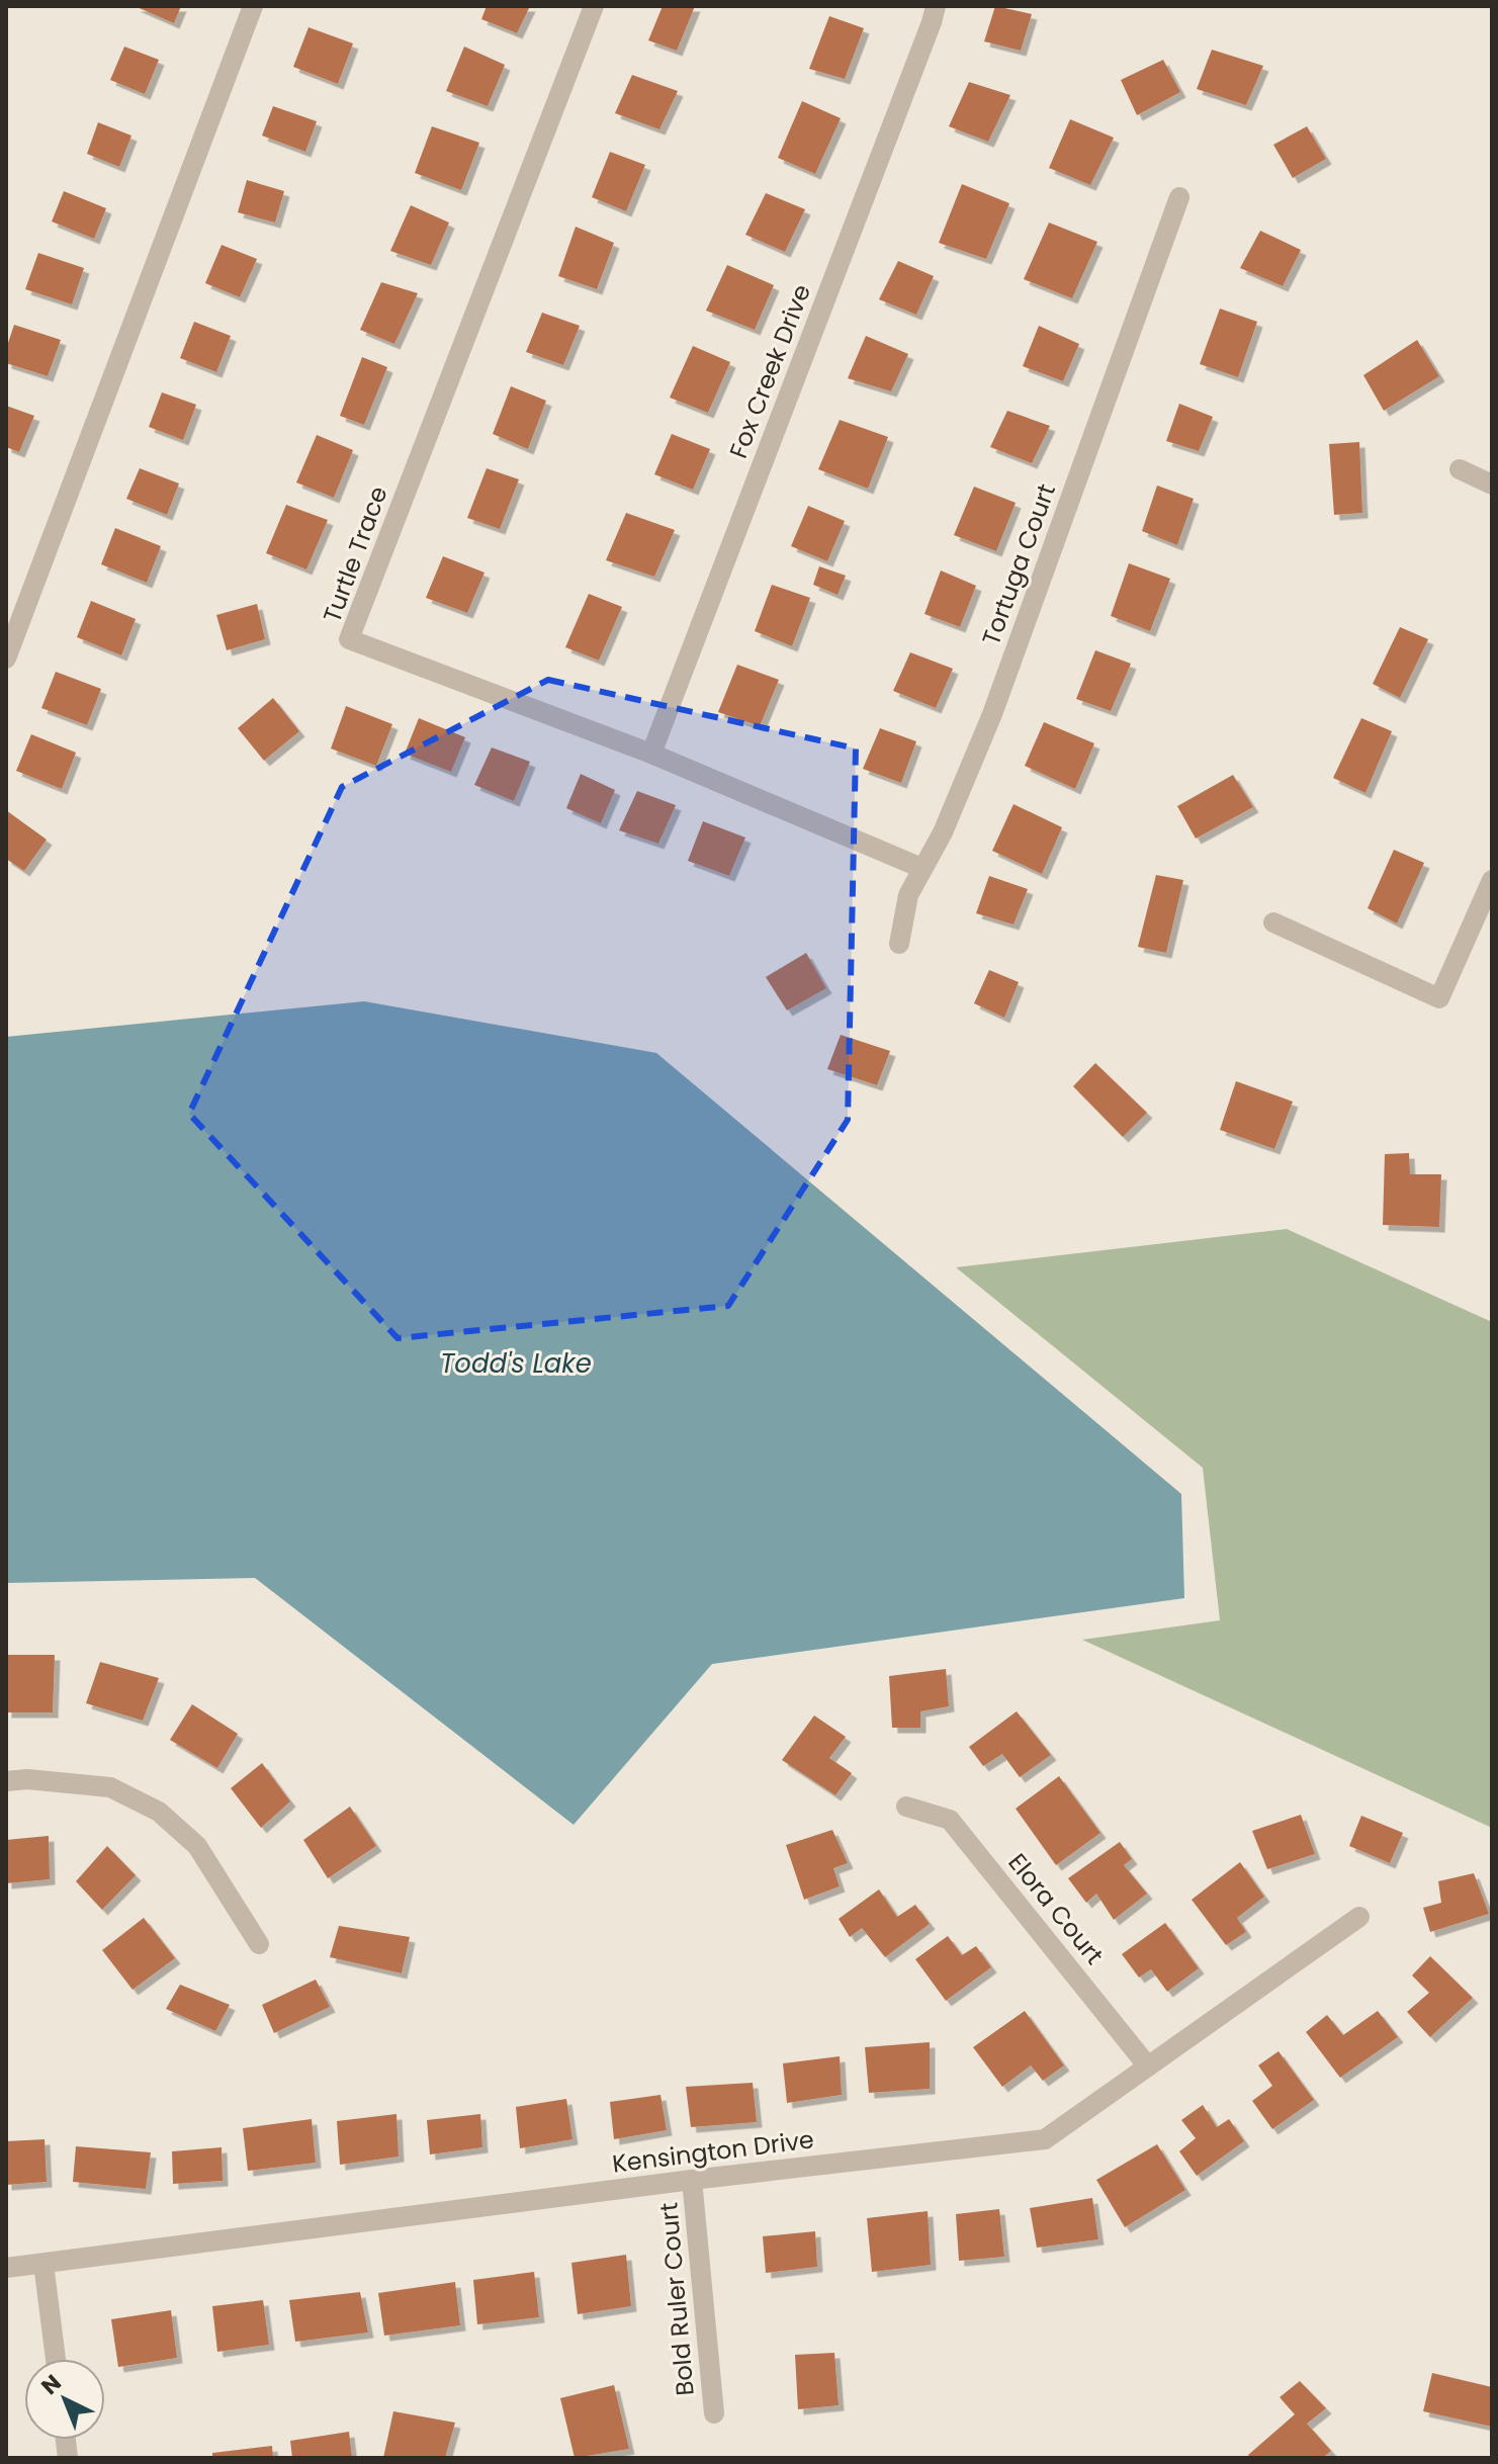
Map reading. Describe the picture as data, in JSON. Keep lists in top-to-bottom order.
{
  "streets": {
    "street": [
      "Fox Creek Drive",
      "Turtle Trace",
      "Tortuga Court",
      "Elora Court",
      "Kensington Drive",
      "Bold Ruler Court"
    ]
  },
  "crossings": [
    ["Fox Creek Drive", "Turtle Trace"],
    ["Turtle Trace", "Tortuga Court"],
    ["Elora Court", "Kensington Drive"],
    ["Kensington Drive", "Bold Ruler Court"]
  ],
  "water": ["Todd's Lake"],
  "north": "top left"
}
